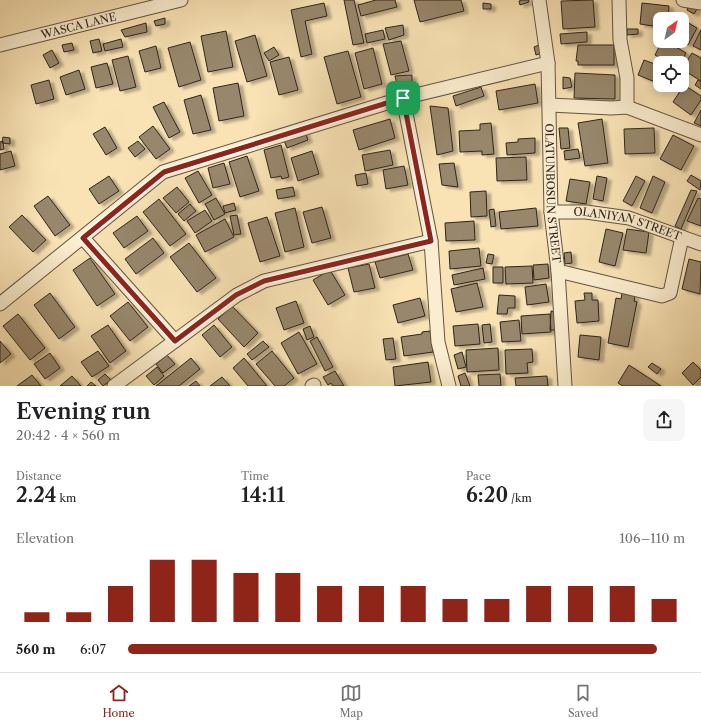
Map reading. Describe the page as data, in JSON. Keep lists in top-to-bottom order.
{
  "streets": {
    "street": ["WASCA LANE", "OLATUNBOSUN STREET", "OLANIYAN STREET"]
  },
  "crossings": [
    ["OLATUNBOSUN STREET", "OLANIYAN STREET"]
  ],
  "north": "top right",
  "page": {
    "heading": ["Evening run", "20:42 · 4 × 560 m"],
    "stats": [
      ["Distance", "2.24 km"],
      ["Time", "14:11"],
      ["Pace", "6:20 /km"]
    ],
    "chart": ["Elevation", "106–110 m"],
    "list": [
      {
        "name": "560 m",
        "note": "6:07"
      }
    ],
    "tabs": ["Home", "Map", "Saved"]
  }
}
